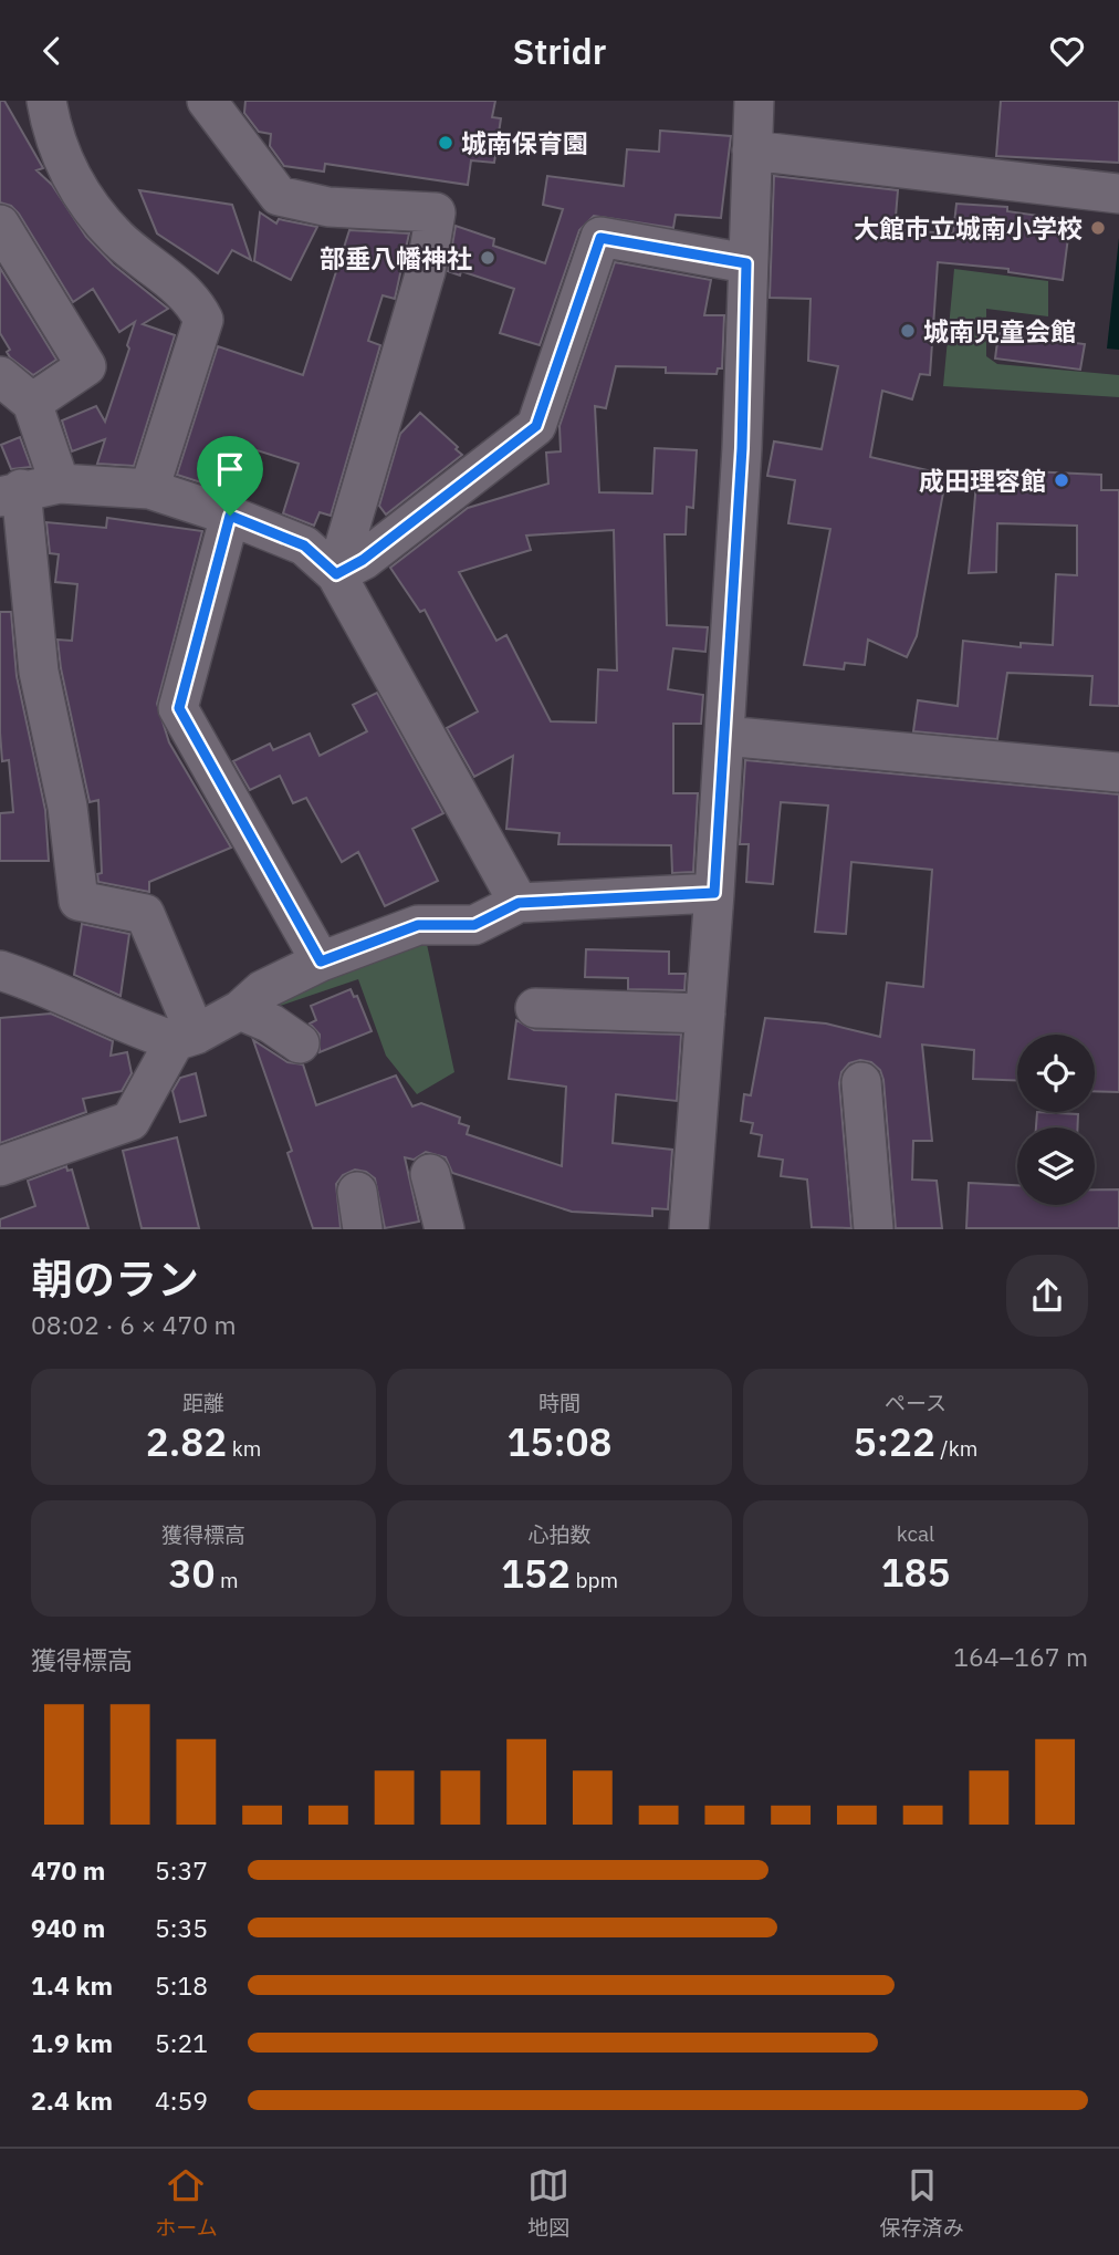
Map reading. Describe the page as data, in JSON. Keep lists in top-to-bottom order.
{
  "places": [
    "城南保育園",
    "大館市立城南小学校",
    "部垂八幡神社",
    "城南児童会館",
    "成田理容館"
  ],
  "page": {
    "header": "Stridr",
    "heading": ["朝のラン", "08:02 · 6 × 470 m"],
    "stats": [
      ["距離", "2.82 km"],
      ["時間", "15:08"],
      ["ペース", "5:22 /km"],
      ["獲得標高", "30 m"],
      ["心拍数", "152 bpm"],
      ["kcal", "185"]
    ],
    "chart": ["獲得標高", "164–167 m"],
    "list": [
      {
        "name": "470 m",
        "note": "5:37"
      },
      {
        "name": "940 m",
        "note": "5:35"
      },
      {
        "name": "1.4 km",
        "note": "5:18"
      },
      {
        "name": "1.9 km",
        "note": "5:21"
      },
      {
        "name": "2.4 km",
        "note": "4:59"
      }
    ],
    "tabs": ["ホーム", "地図", "保存済み"]
  }
}
